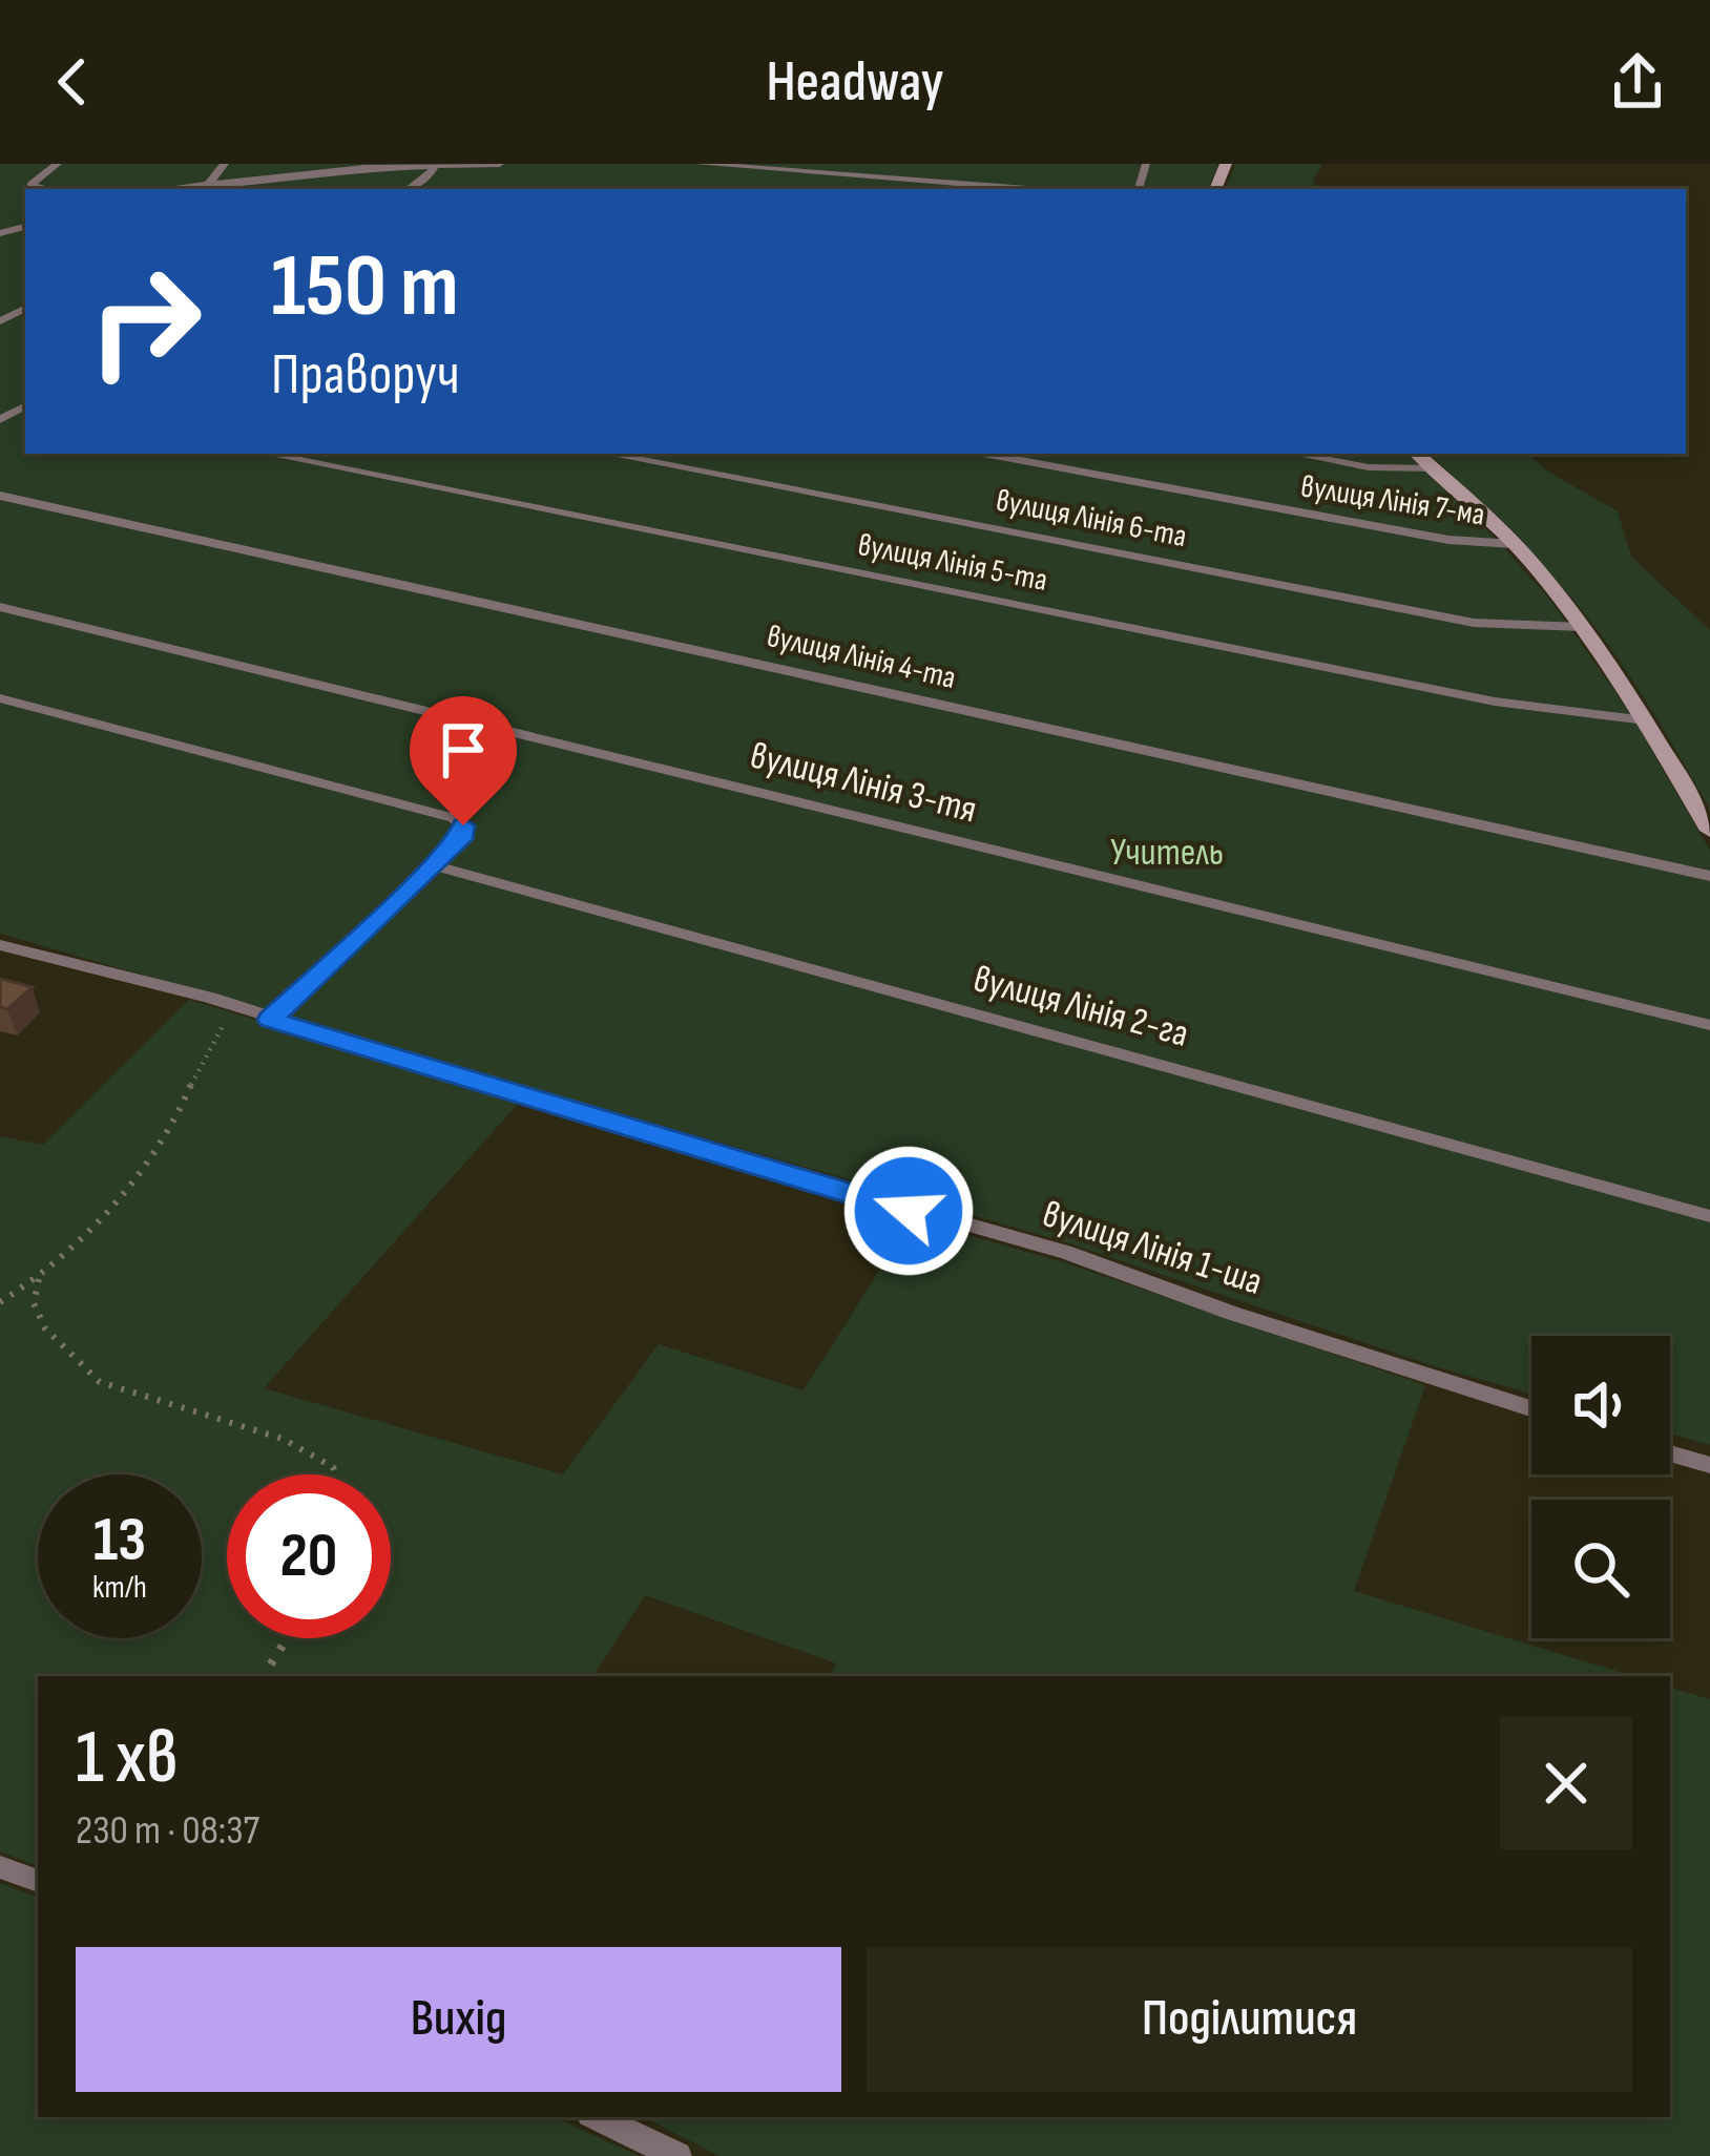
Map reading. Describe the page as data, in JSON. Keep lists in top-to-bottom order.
{
  "streets": {
    "lane": [
      "вулиця Лінія 7-ма",
      "вулиця Лінія 6-та",
      "вулиця Лінія 5-та",
      "вулиця Лінія 4-та",
      "вулиця Лінія 3-тя",
      "вулиця Лінія 2-га",
      "вулиця Лінія 1-ша"
    ]
  },
  "parks": ["Учитель"],
  "page": {
    "header": "Headway",
    "turn": ["150 m", "Праворуч"],
    "speed": "13 km/h",
    "limit": "20",
    "heading": ["1 хв", "230 m · 08:37"],
    "buttons": ["Вихід", "Поділитися"]
  }
}
